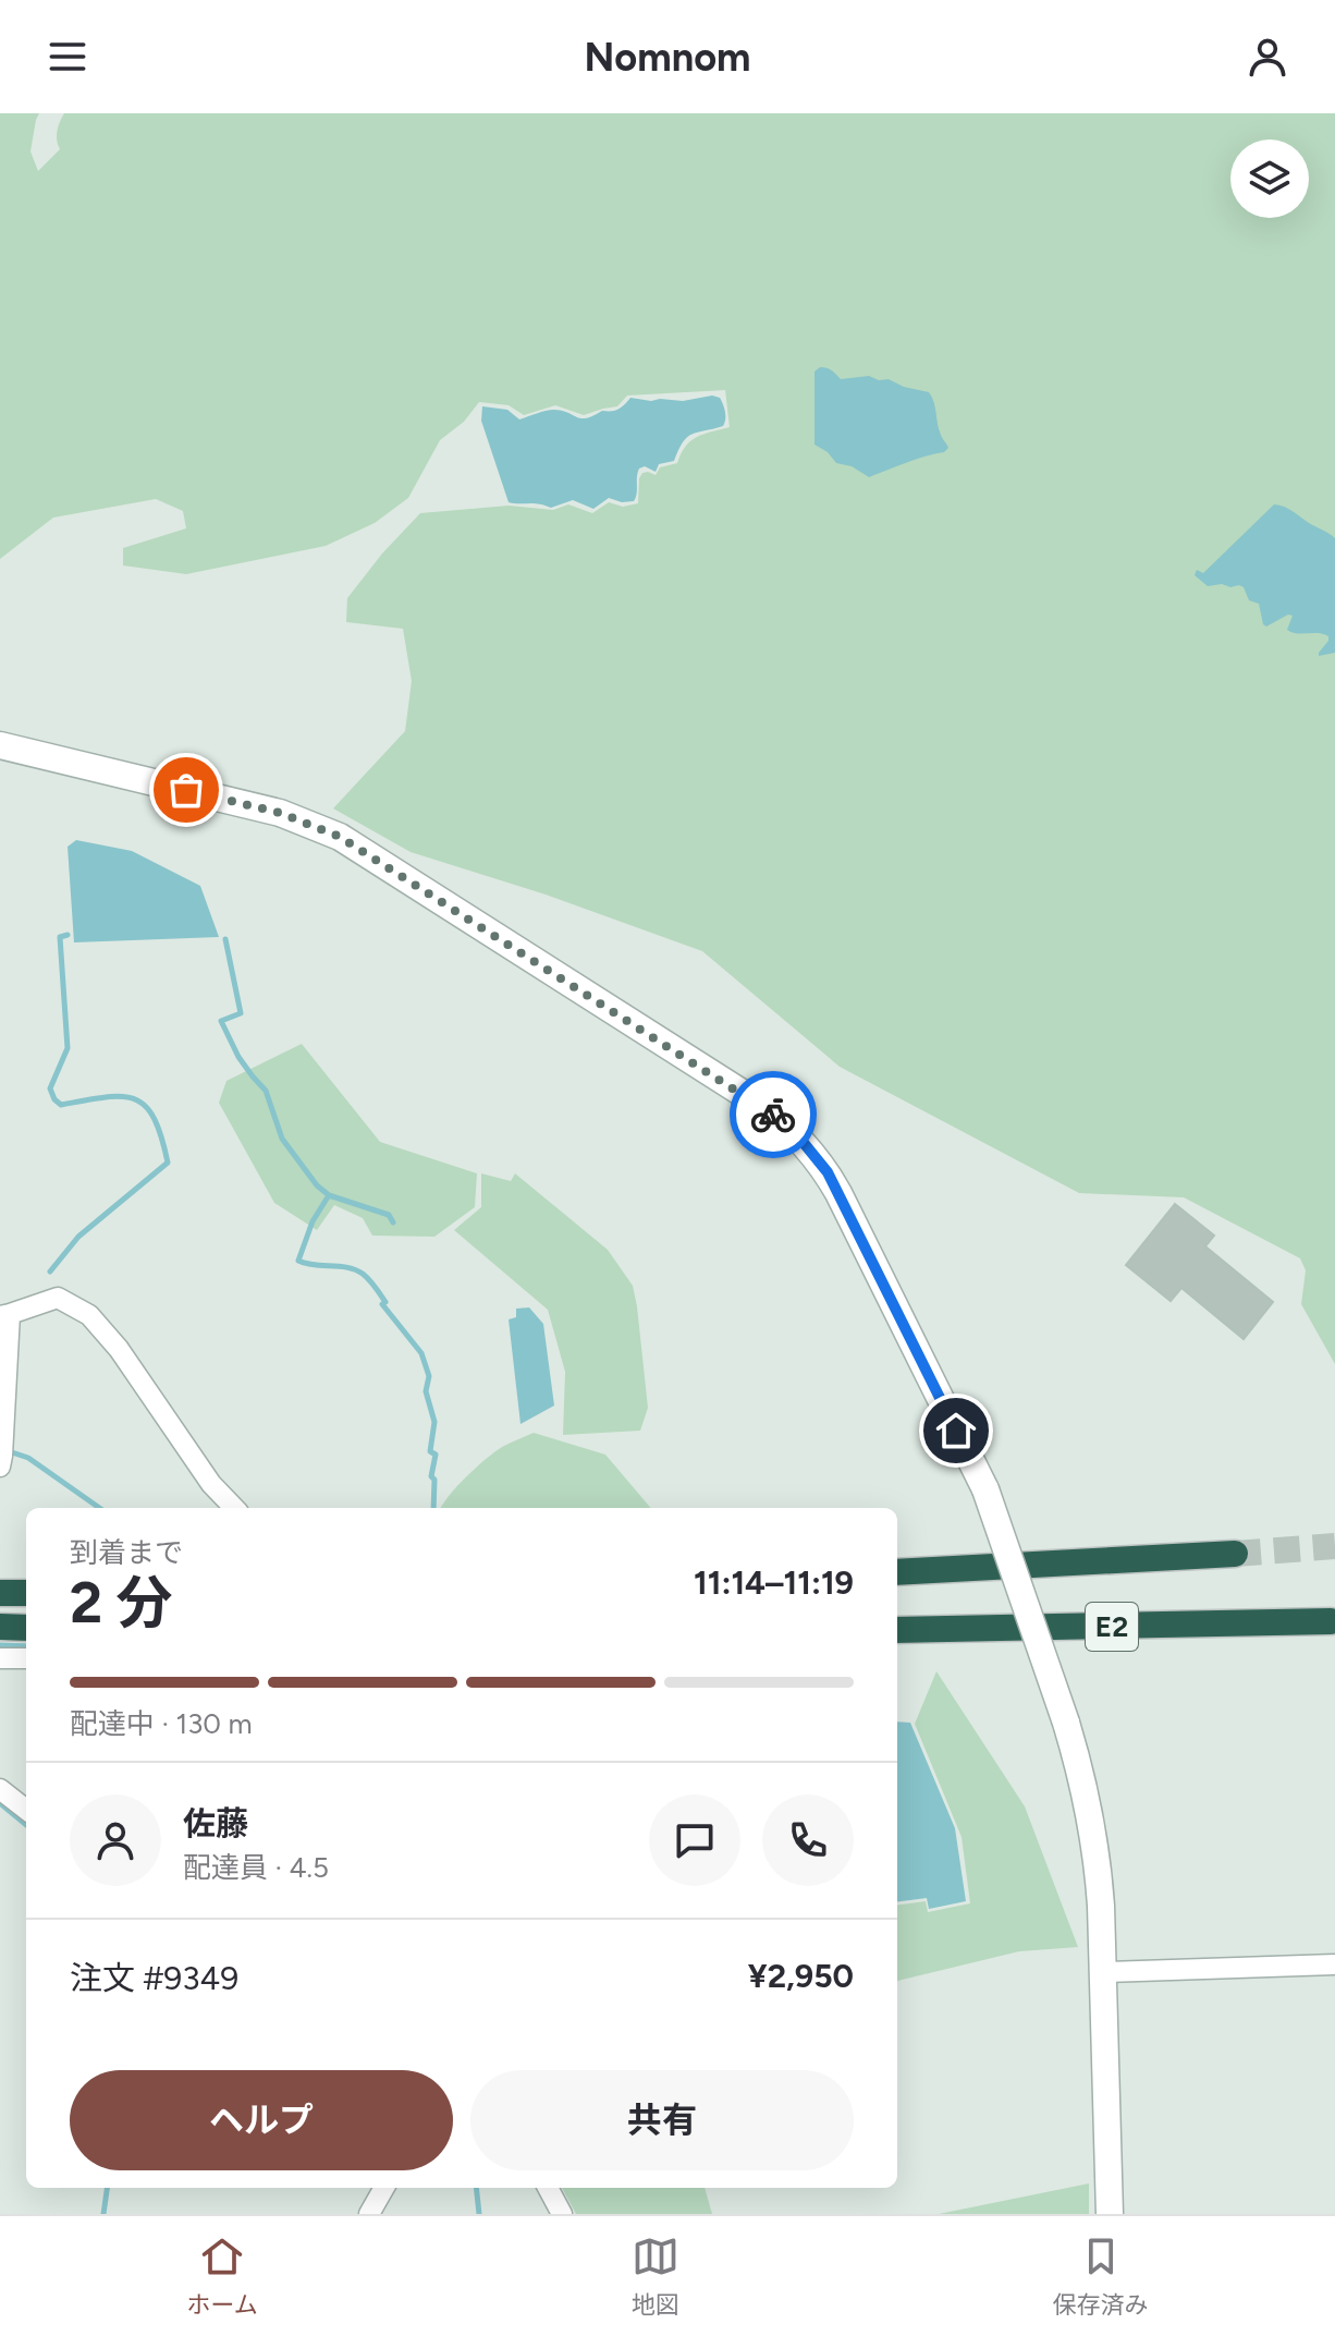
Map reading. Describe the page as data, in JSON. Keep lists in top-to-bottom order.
{
  "streets": {
    "highway": ["E2"]
  },
  "page": {
    "header": "Nomnom",
    "heading": ["2 分", "到着まで", "11:14–11:19"],
    "panel": [
      "佐藤",
      "配達員 · 4.5",
      "注文 #9349",
      "¥2,950"
    ],
    "bar": "配達中 · 130 m",
    "buttons": ["ヘルプ", "共有"],
    "tabs": ["ホーム", "地図", "保存済み"]
  }
}
